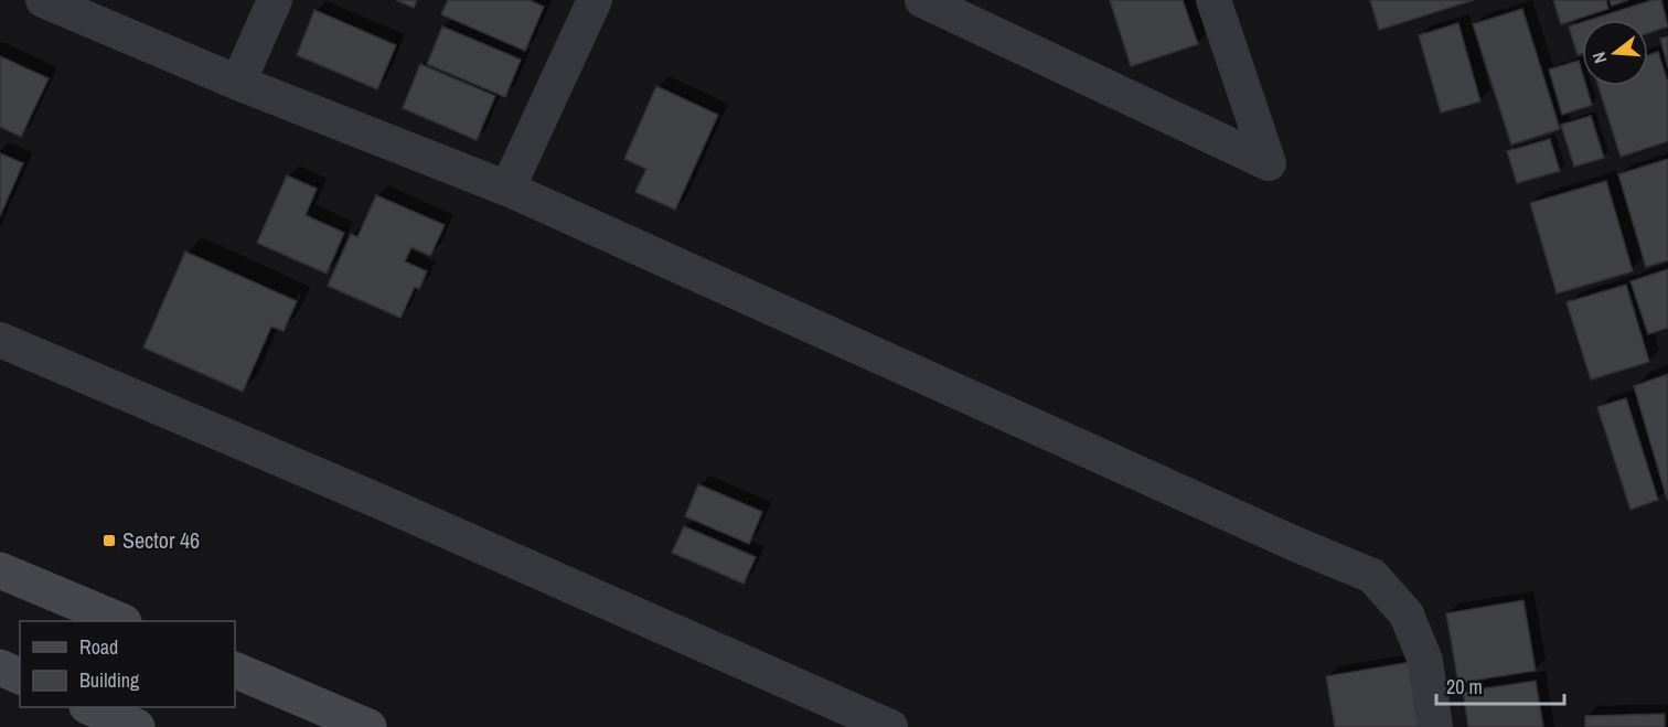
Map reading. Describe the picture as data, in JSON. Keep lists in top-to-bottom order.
{
  "places": {
    "transit": ["Sector 46"]
  },
  "legend": ["Road", "Building"],
  "scale_bar": "20 m",
  "north": "left"
}
